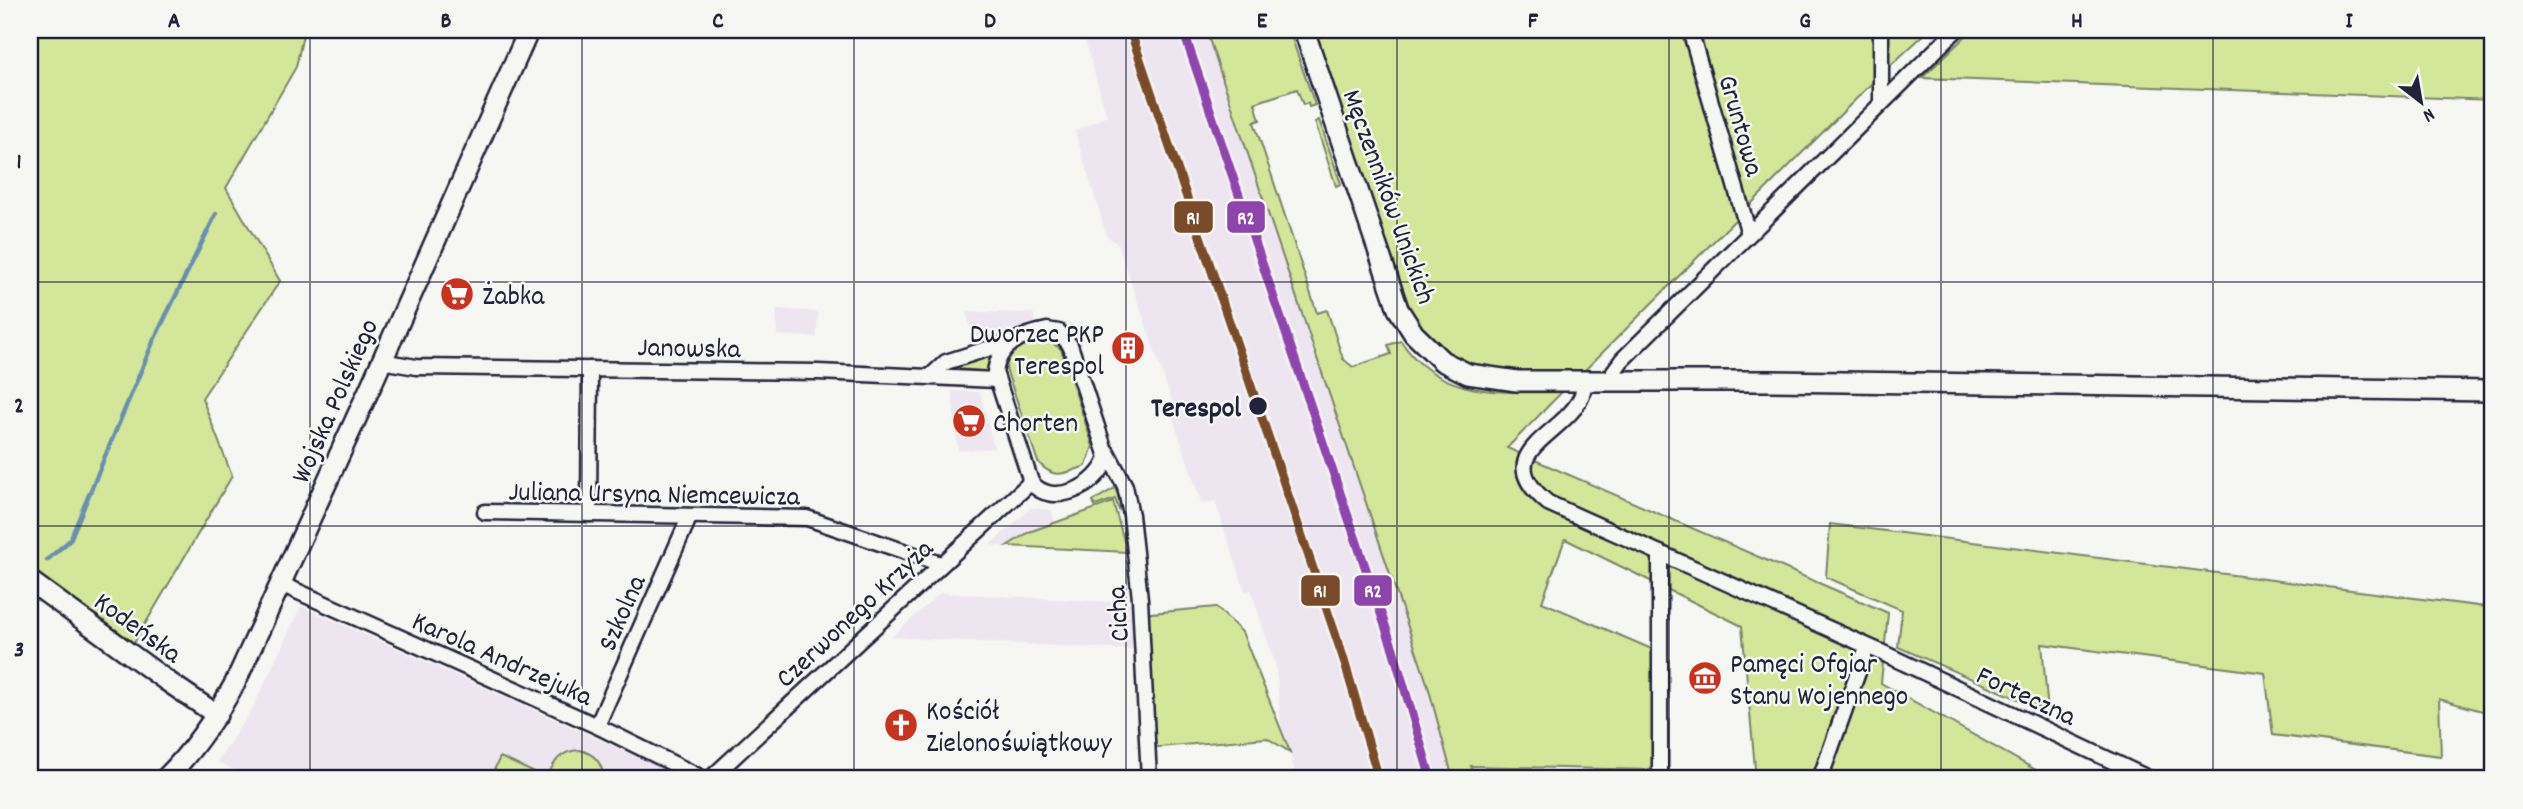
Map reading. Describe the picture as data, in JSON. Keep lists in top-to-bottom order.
{
  "streets": {
    "main road": ["Męczenników Unickich", "Wojska Polskiego", "Kodeńska"],
    "street": [
      "Gruntowa",
      "Janowska",
      "Juliana Ursyna Niemcewicza",
      "Szkolna",
      "Czerwonego Krzyża",
      "Cicha",
      "Karola Andrzejuka",
      "Forteczna"
    ]
  },
  "crossings": [
    ["Męczenników Unickich", "Forteczna"],
    ["Janowska", "Wojska Polskiego"],
    ["Janowska", "Cicha"],
    ["Wojska Polskiego", "Kodeńska"],
    ["Wojska Polskiego", "Karola Andrzejuka"],
    ["Juliana Ursyna Niemcewicza", "Szkolna"],
    ["Juliana Ursyna Niemcewicza", "Czerwonego Krzyża"],
    ["Szkolna", "Karola Andrzejuka"]
  ],
  "places": {
    "supermarket": ["Żabka", "Chorten"],
    "building": ["Dworzec PKP Terespol"],
    "other": ["Terespol"],
    "museum": ["Pamęci Ofgiar Stanu Wojennego"],
    "church": ["Kościół Zielonoświątkowy"]
  },
  "lines": ["transit line R1", "transit line R2"],
  "north": "bottom right",
  "grid": {
    "columns": [
      "A",
      "B",
      "C",
      "D",
      "E",
      "F",
      "G",
      "H",
      "I"
    ],
    "rows": ["1", "2", "3"]
  }
}
